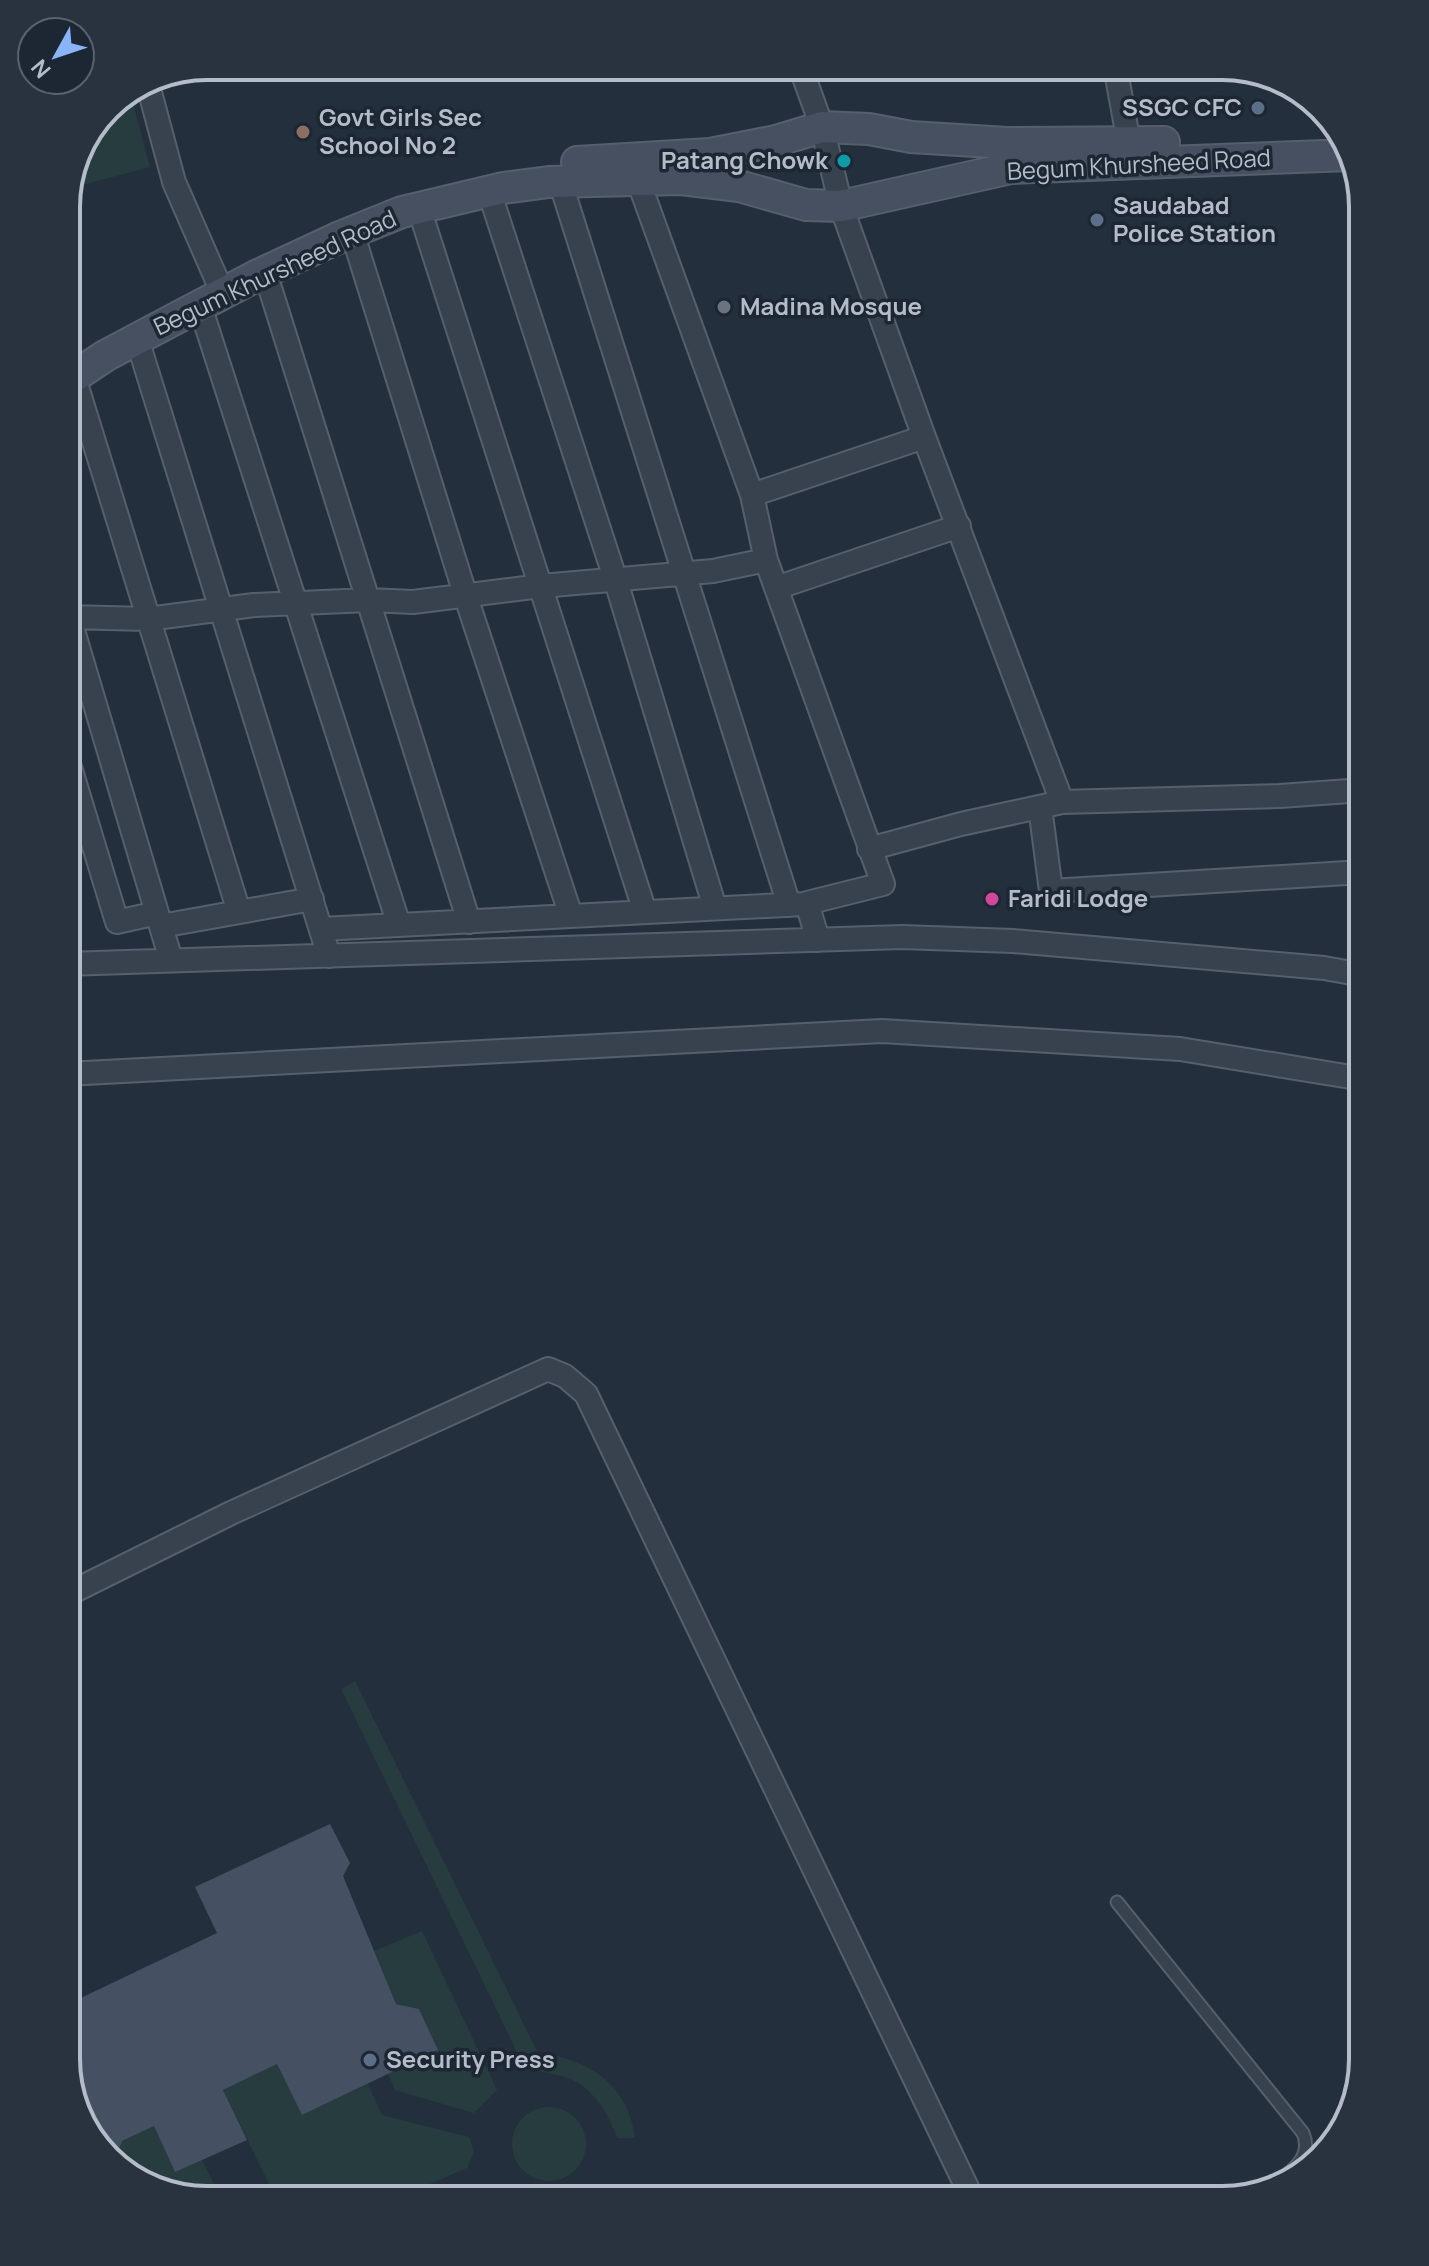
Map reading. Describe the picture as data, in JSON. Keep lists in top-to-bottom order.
{
  "streets": {
    "main road": ["Begum Khursheed Road"]
  },
  "places": [
    "SSGC CFC",
    "Govt Girls Sec School No 2",
    "Patang Chowk",
    "Saudabad Police Station",
    "Madina Mosque",
    "Faridi Lodge",
    "Security Press"
  ],
  "north": "bottom left"
}
